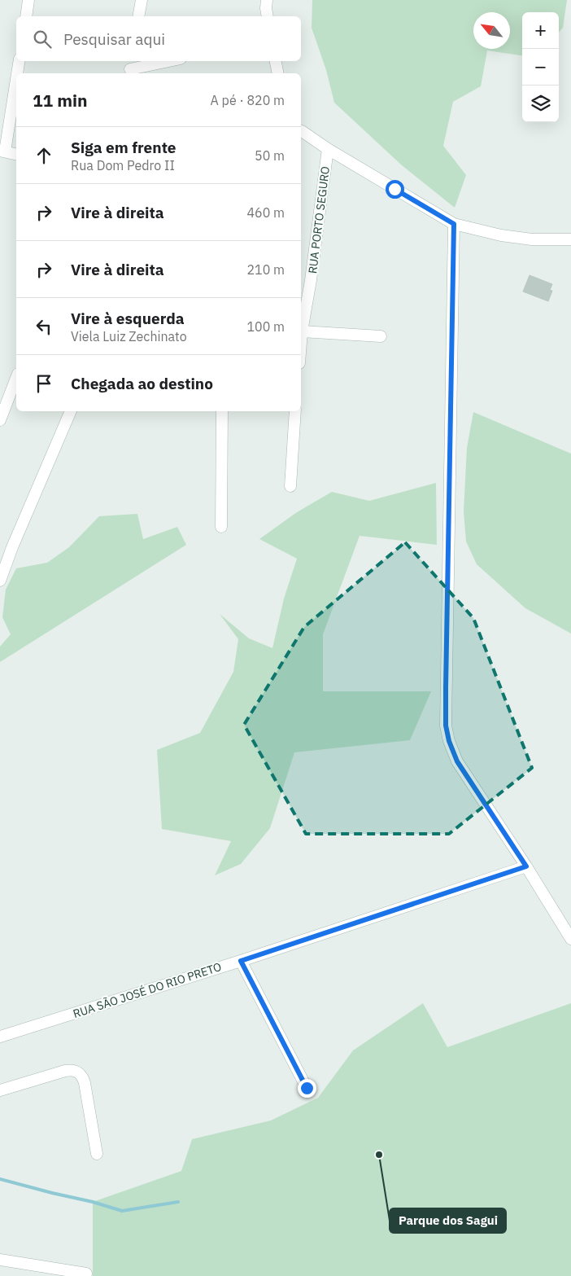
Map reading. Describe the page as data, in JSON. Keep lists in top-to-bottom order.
{
  "streets": {
    "street": ["RUA PORTO SEGURO", "RUA SÃO JOSÉ DO RIO PRETO"]
  },
  "places": ["Parque dos Sagui"],
  "north": "top left",
  "page": {
    "map_buttons": ["+", "−"],
    "search": "Pesquisar aqui",
    "heading": ["11 min", "A pé · 820 m"],
    "list": [
      ["Siga em frente", "Rua Dom Pedro II", "50 m"],
      ["Vire à direita", "460 m"],
      ["Vire à direita", "210 m"],
      ["Vire à esquerda", "Viela Luiz Zechinato", "100 m"],
      "Chegada ao destino"
    ]
  }
}
